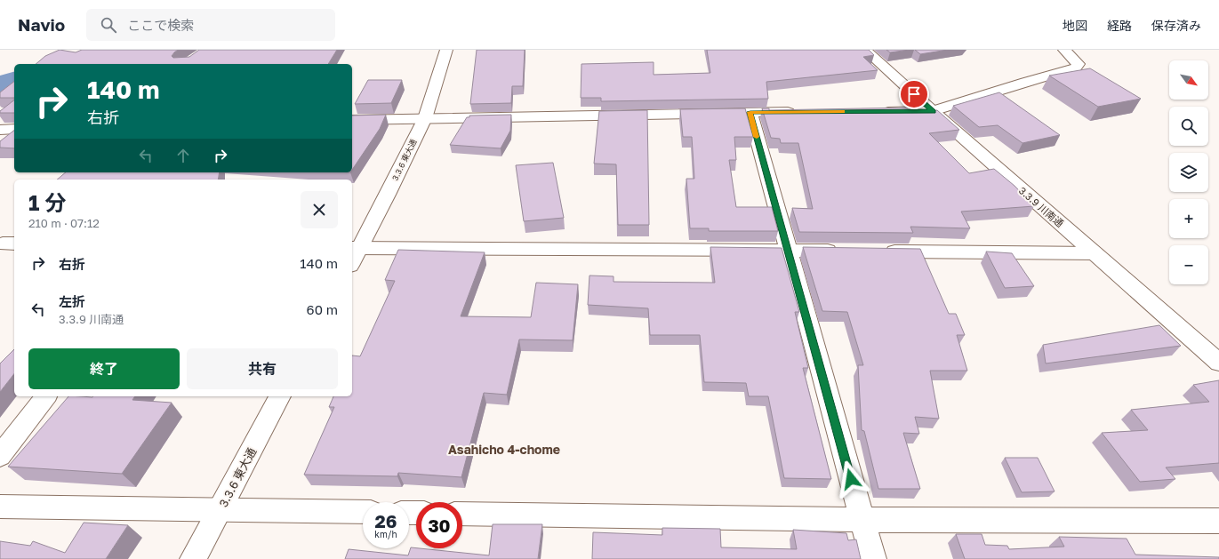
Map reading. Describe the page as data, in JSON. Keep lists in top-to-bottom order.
{
  "streets": {
    "street": ["3.3.6 東大通", "3.3.9 川南通"]
  },
  "districts": ["Asahicho 4-chome"],
  "north": "bottom right",
  "page": {
    "header": "Navio",
    "search": "ここで検索",
    "nav": ["地図", "経路", "保存済み"],
    "map_buttons": ["+", "−"],
    "turn": ["140 m", "右折"],
    "heading": ["1 分", "210 m · 07:12"],
    "list": [
      {
        "name": "右折",
        "value": "140 m"
      },
      {
        "name": "左折",
        "note": "3.3.9 川南通",
        "value": "60 m"
      }
    ],
    "buttons": ["終了", "共有"],
    "speed": "26 km/h",
    "limit": "30"
  }
}
